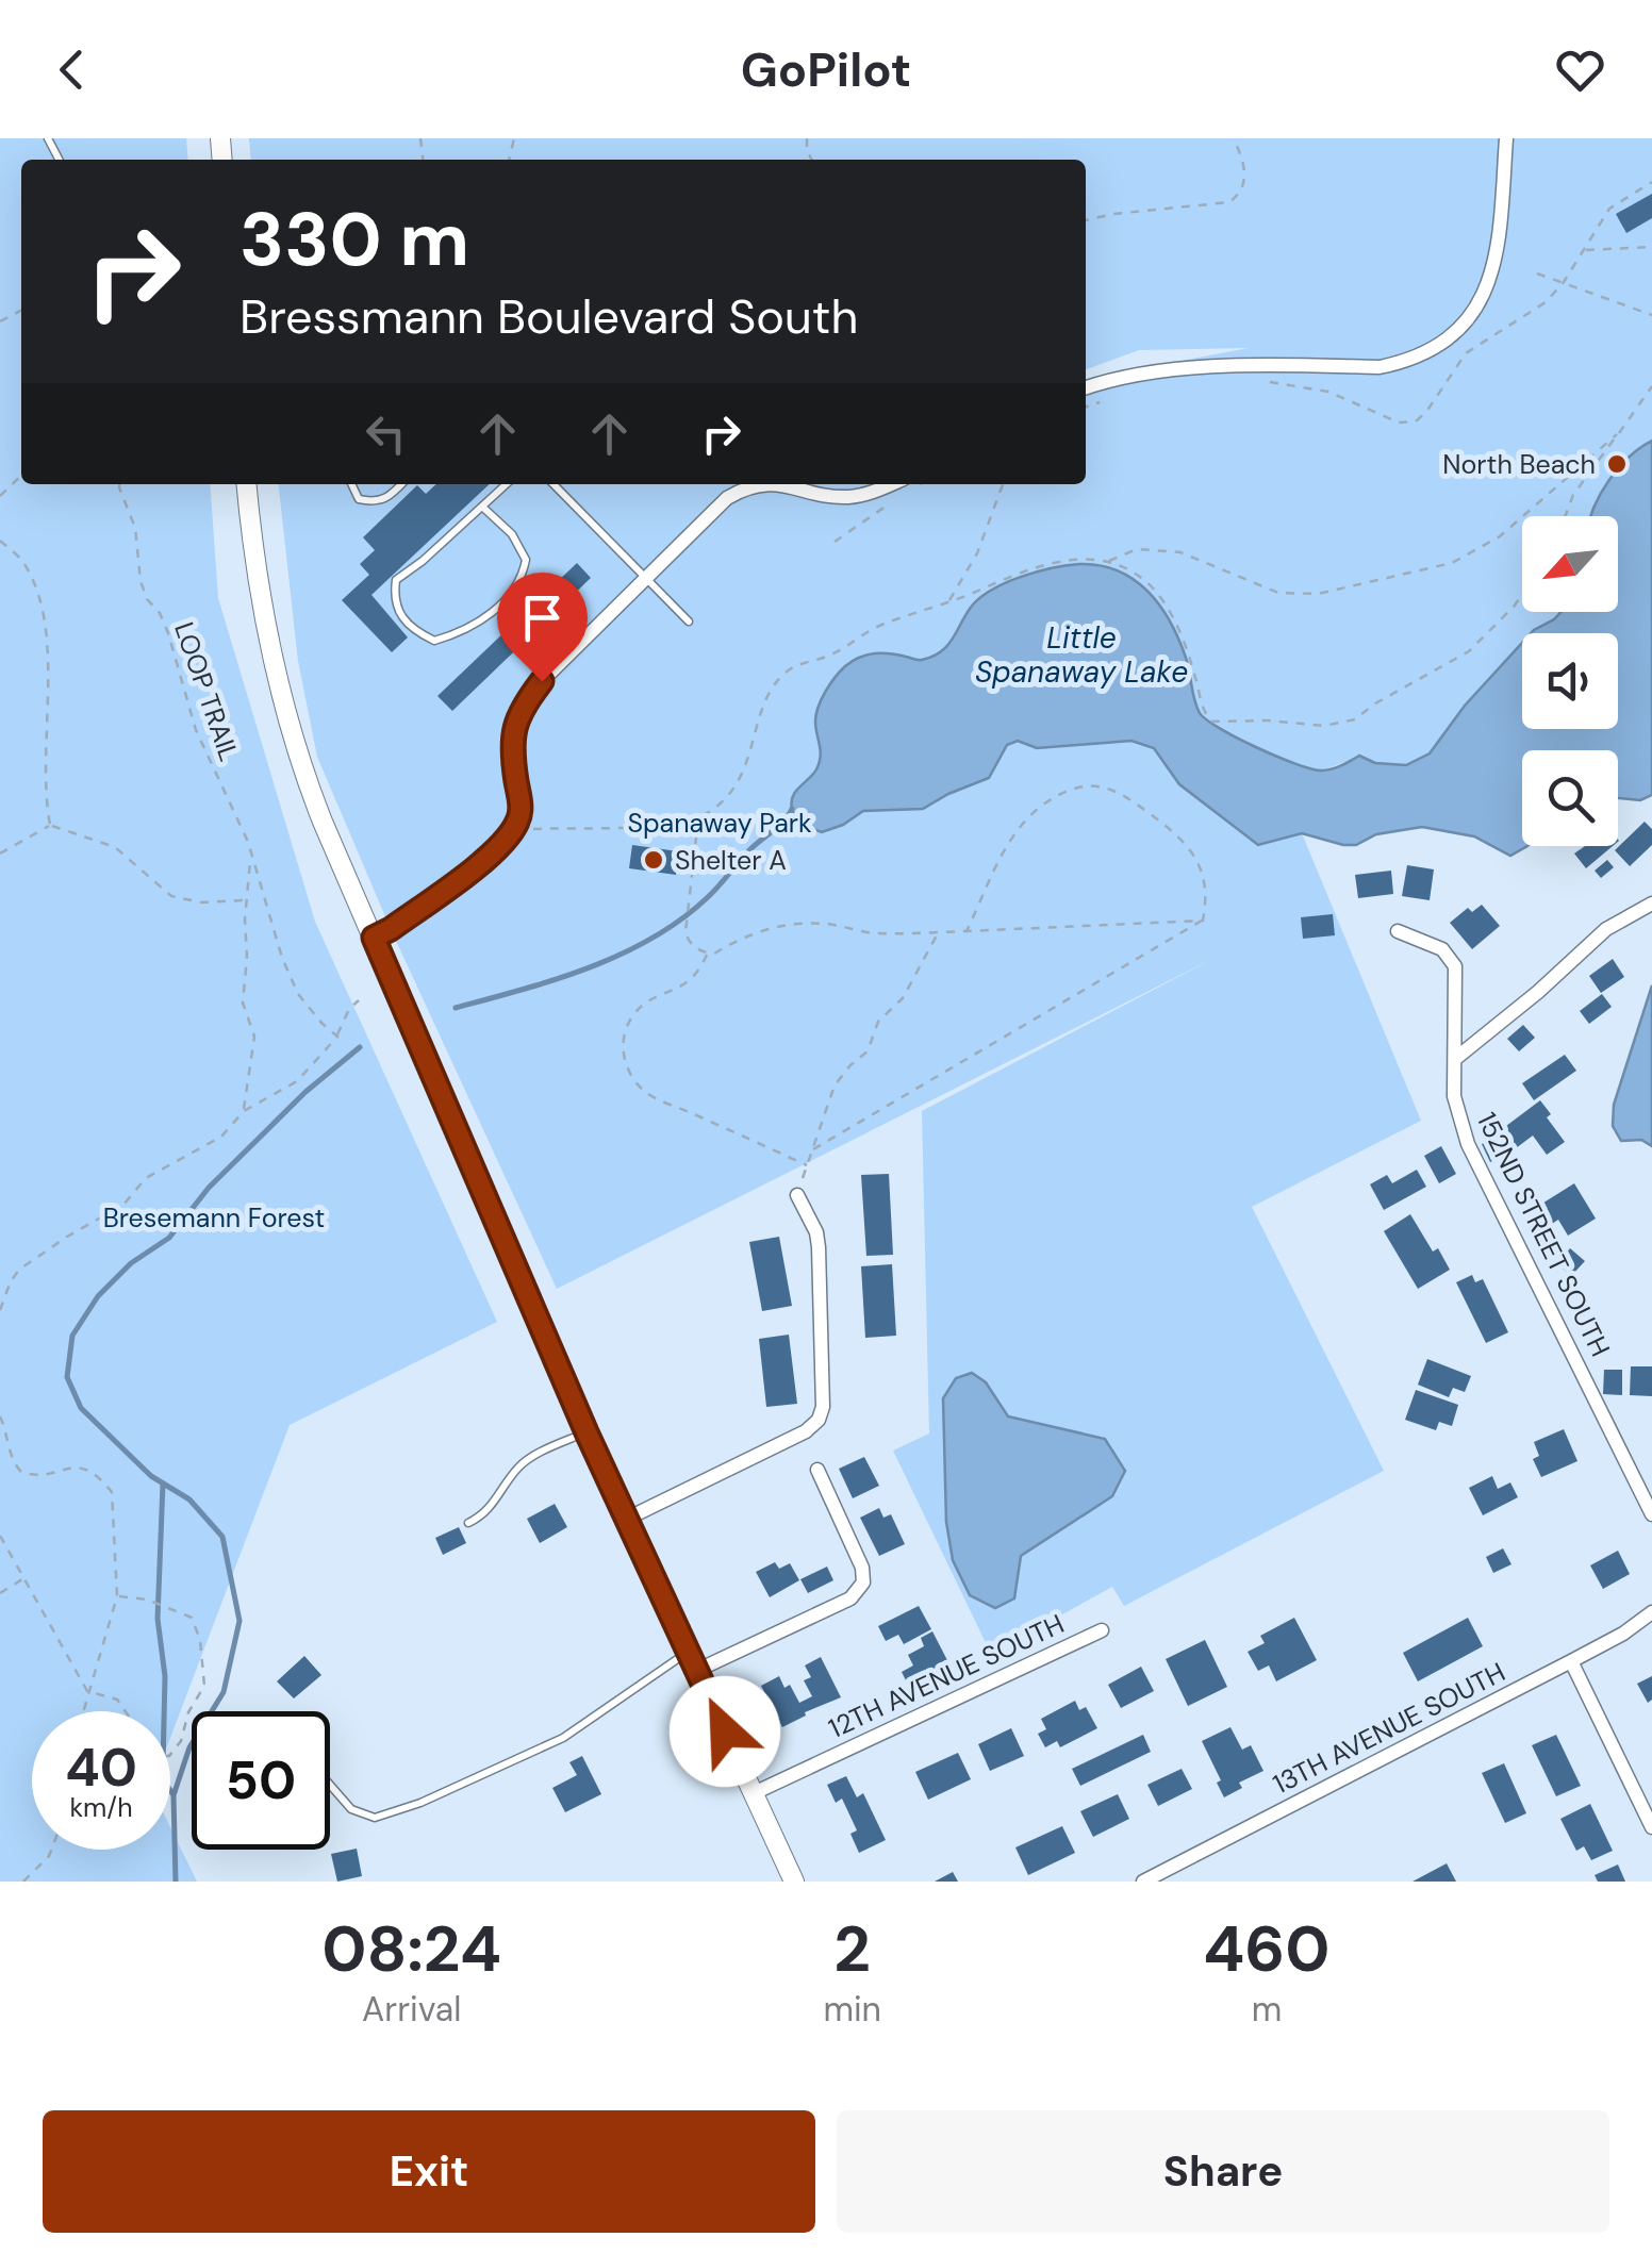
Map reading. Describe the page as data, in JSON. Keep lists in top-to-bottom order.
{
  "streets": {
    "street": ["152ND STREET SOUTH", "12TH AVENUE SOUTH", "13TH AVENUE SOUTH"],
    "path": ["LOOP TRAIL"]
  },
  "water": ["Little Spanaway Lake"],
  "parks": ["Spanaway Park", "Bresemann Forest"],
  "places": ["North Beach", "Shelter A"],
  "north": "bottom left",
  "page": {
    "header": "GoPilot",
    "turn": ["330 m", "Bressmann Boulevard South"],
    "speed": "40 km/h",
    "limit": "50",
    "eta": [
      "08:24",
      "Arrival",
      "2",
      "min",
      "460",
      "m"
    ],
    "buttons": ["Exit", "Share"]
  }
}
